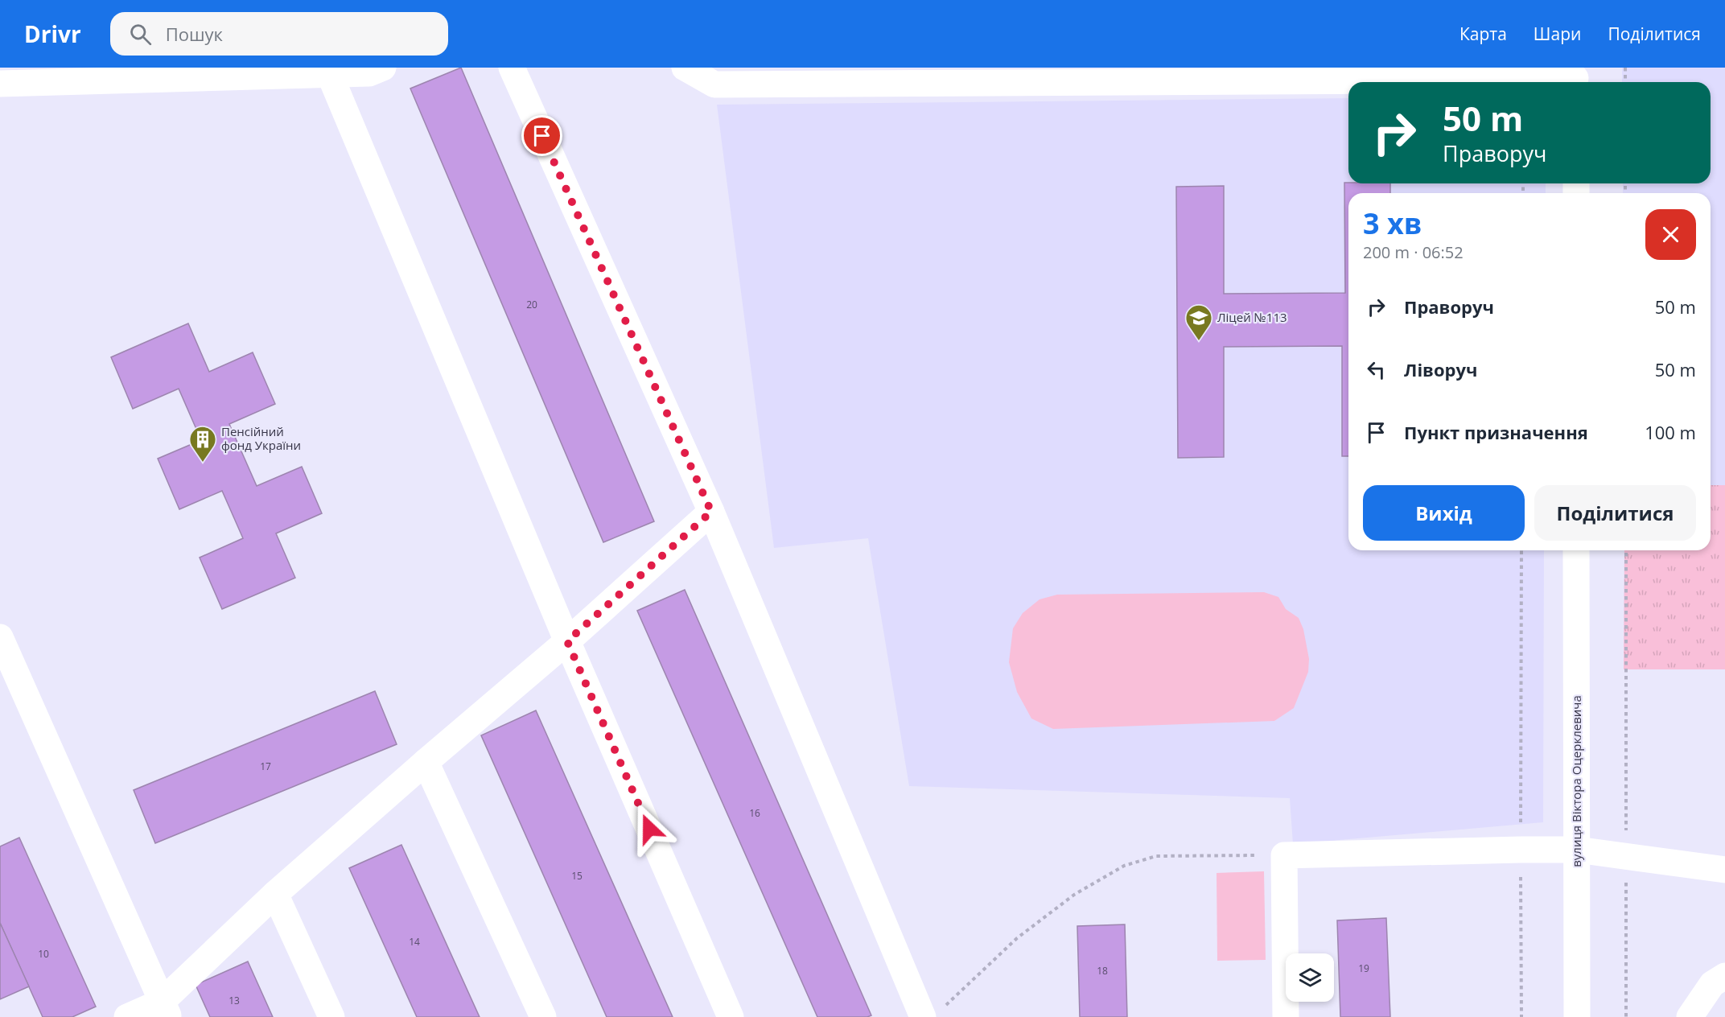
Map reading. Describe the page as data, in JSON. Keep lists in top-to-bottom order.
{
  "streets": {
    "street": ["вулиця Віктора Оцерклевича"]
  },
  "places": {
    "school or university": ["Ліцей №113"],
    "building": ["Пенсійний фонд України"]
  },
  "house_numbers": [
    "20",
    "17",
    "16",
    "15",
    "14",
    "10",
    "19",
    "18",
    "13"
  ],
  "page": {
    "header": "Drivr",
    "search": "Пошук",
    "nav": ["Карта", "Шари", "Поділитися"],
    "turn": ["50 m", "Праворуч"],
    "heading": ["3 хв", "200 m · 06:52"],
    "list": [
      {
        "name": "Праворуч",
        "value": "50 m"
      },
      {
        "name": "Ліворуч",
        "value": "50 m"
      },
      {
        "name": "Пункт призначення",
        "value": "100 m"
      }
    ],
    "buttons": ["Вихід", "Поділитися"]
  }
}
